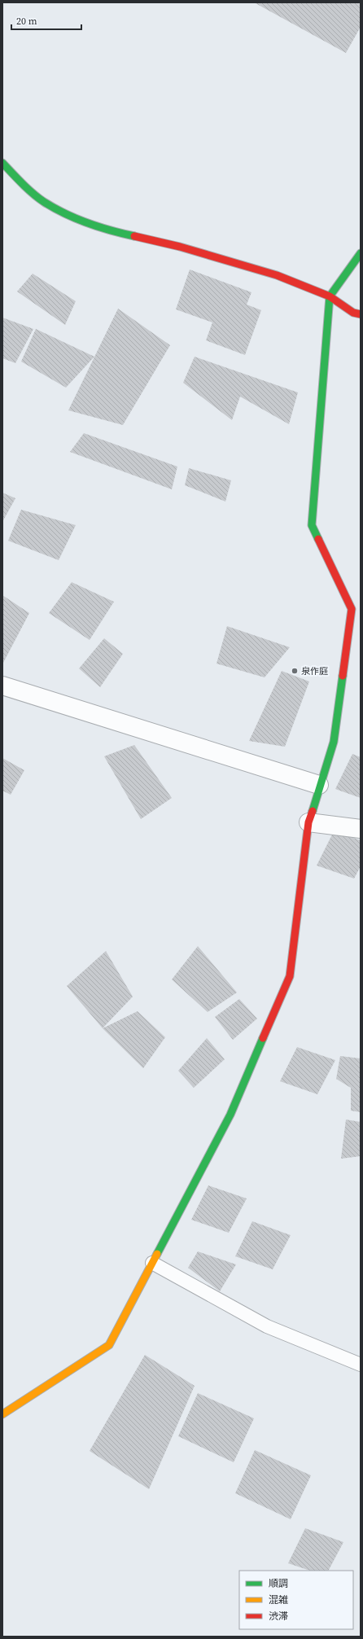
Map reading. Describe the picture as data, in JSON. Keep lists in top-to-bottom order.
{
  "places": ["泉作庭"],
  "legend": ["順調", "混雑", "渋滞"],
  "scale_bar": "20 m"
}
